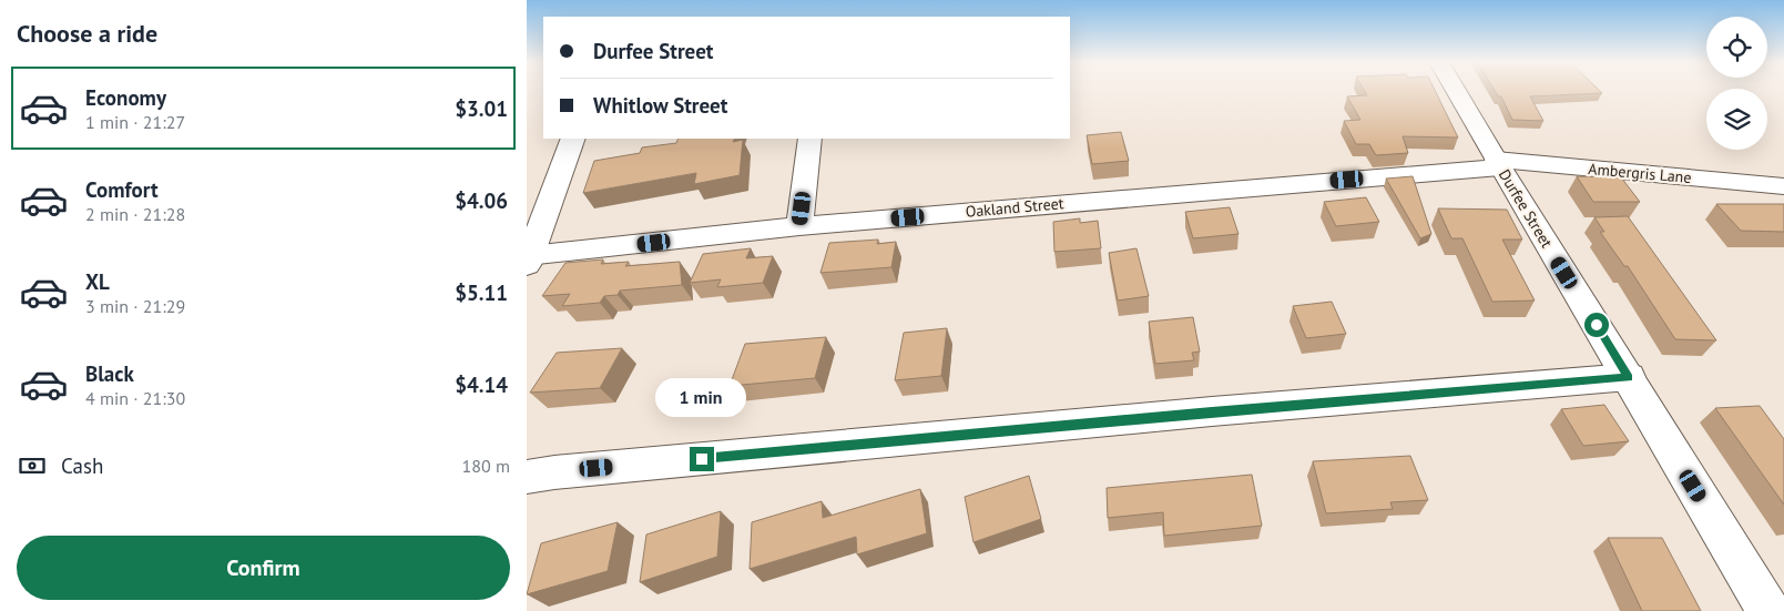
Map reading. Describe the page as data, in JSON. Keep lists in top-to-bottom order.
{
  "streets": {
    "street": ["Ambergris Lane", "Oakland Street", "Durfee Street"]
  },
  "crossings": [
    ["Ambergris Lane", "Oakland Street"],
    ["Ambergris Lane", "Durfee Street"],
    ["Oakland Street", "Durfee Street"]
  ],
  "page": {
    "heading": "Choose a ride",
    "banner": ["Durfee Street", "Whitlow Street"],
    "list": [
      {
        "name": "Economy",
        "note": "1 min · 21:27",
        "value": "$3.01"
      },
      {
        "name": "Comfort",
        "note": "2 min · 21:28",
        "value": "$4.06"
      },
      {
        "name": "XL",
        "note": "3 min · 21:29",
        "value": "$5.11"
      },
      {
        "name": "Black",
        "note": "4 min · 21:30",
        "value": "$4.14"
      }
    ],
    "bubble": "1 min",
    "pay": ["Cash", "180 m"],
    "buttons": "Confirm"
  }
}
